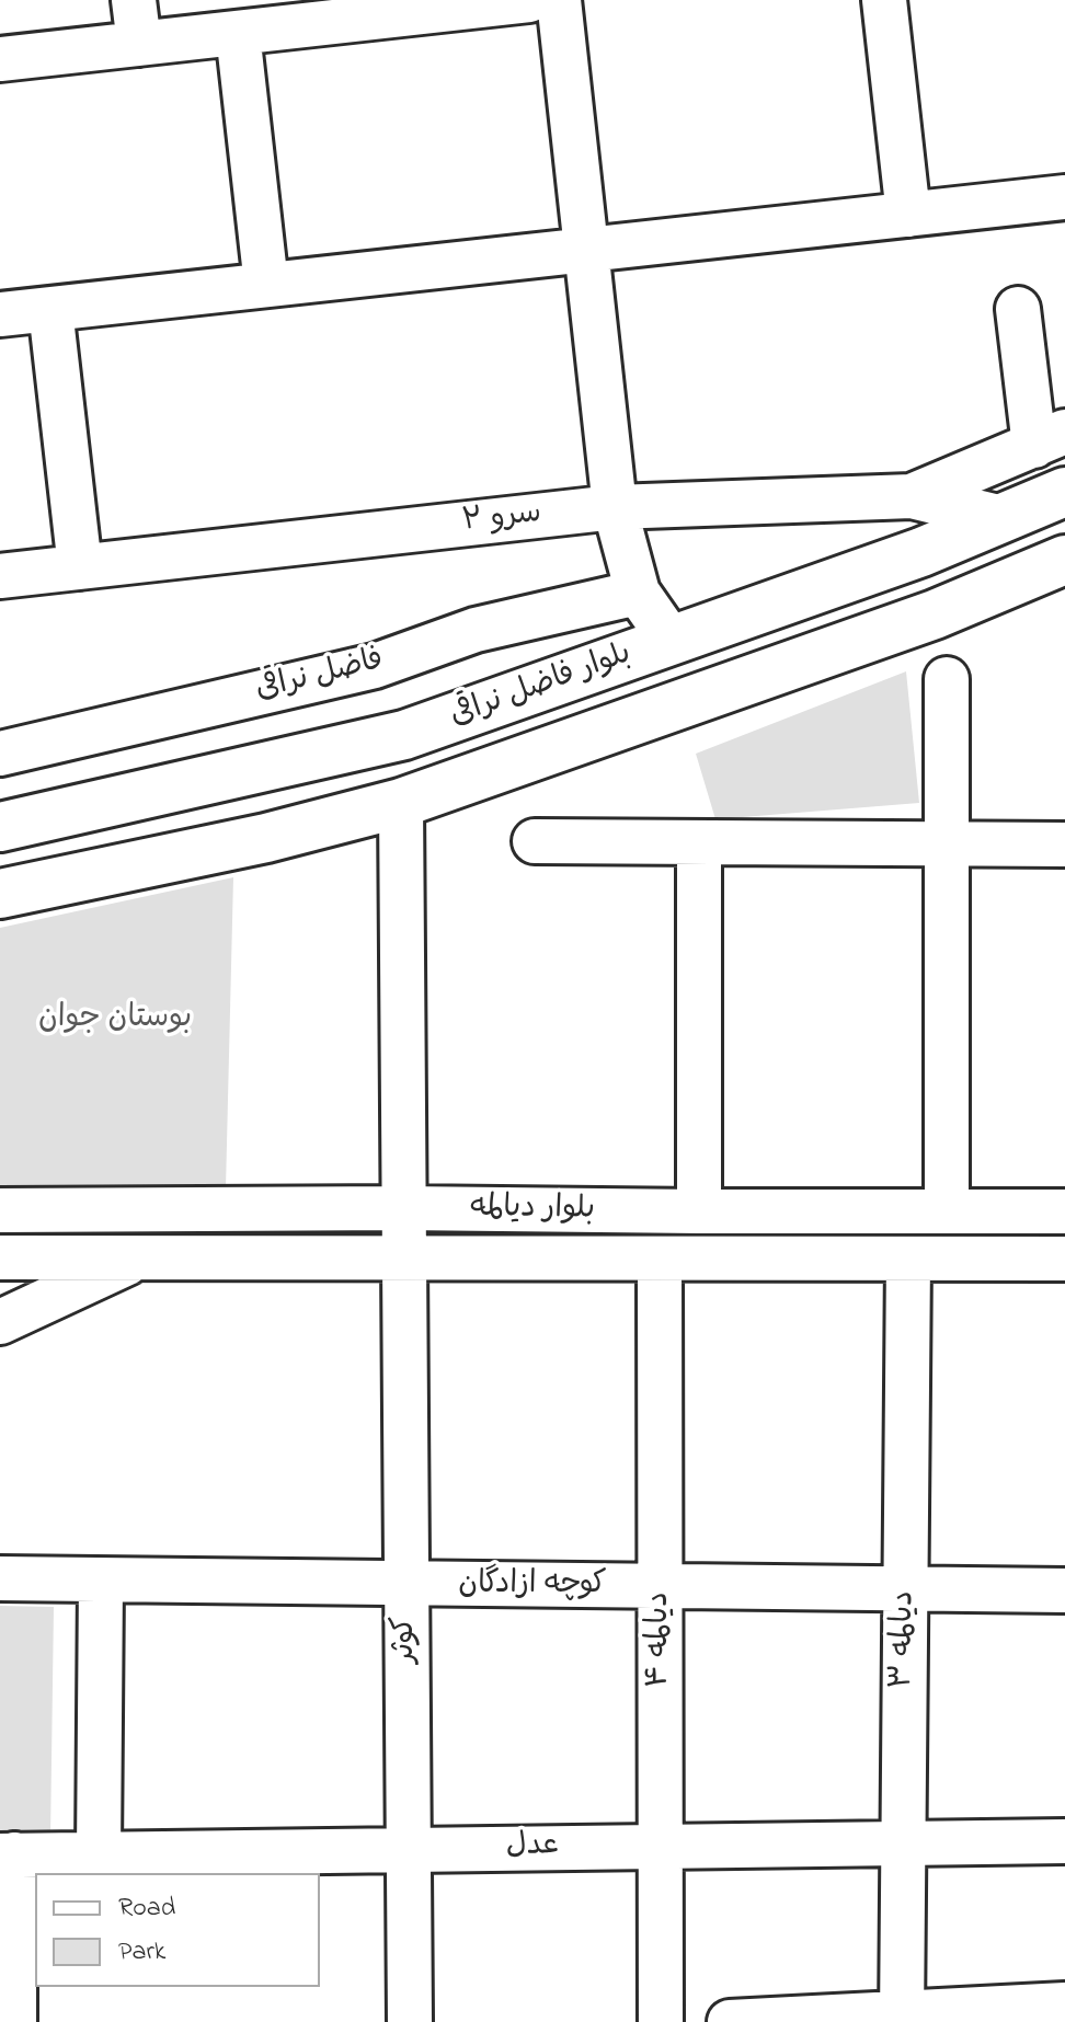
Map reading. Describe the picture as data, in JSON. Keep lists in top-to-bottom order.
{
  "streets": {
    "main road": ["بلوار فاضل نراقی"],
    "street": [
      "سرو ۲",
      "فاضل نراقی",
      "بلوار دیالمه",
      "کوچه ازادگان",
      "کوثر",
      "دیالمه ۴",
      "دیالمه ۳",
      "عدل"
    ]
  },
  "crossings": [
    ["سرو ۲", "بلوار فاضل نراقی"],
    ["بلوار دیالمه", "کوثر"],
    ["بلوار دیالمه", "دیالمه ۴"],
    ["بلوار دیالمه", "دیالمه ۳"],
    ["کوچه ازادگان", "کوثر"],
    ["کوچه ازادگان", "دیالمه ۴"],
    ["کوچه ازادگان", "دیالمه ۳"],
    ["کوثر", "عدل"],
    ["دیالمه ۴", "عدل"],
    ["دیالمه ۳", "عدل"]
  ],
  "parks": ["بوستان جوان"],
  "legend": ["Road", "Park"]
}
